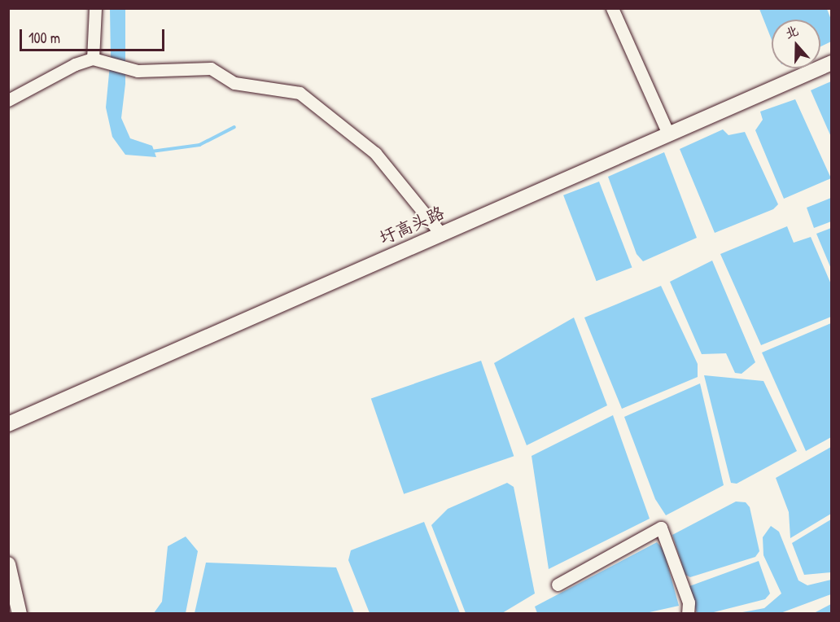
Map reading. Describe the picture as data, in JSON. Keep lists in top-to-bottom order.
{
  "streets": {
    "street": ["圩高头路"]
  },
  "scale_bar": "100 m",
  "north": "top"
}
